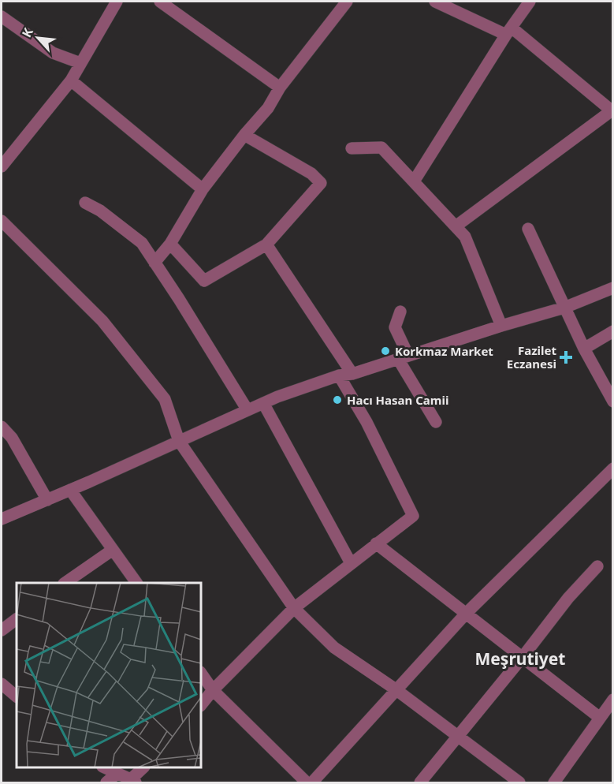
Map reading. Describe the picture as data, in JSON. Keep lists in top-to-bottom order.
{
  "districts": ["Meşrutiyet"],
  "places": {
    "other": ["Korkmaz Market", "Hacı Hasan Camii"],
    "health": ["Fazilet Eczanesi"]
  },
  "north": "top left"
}
